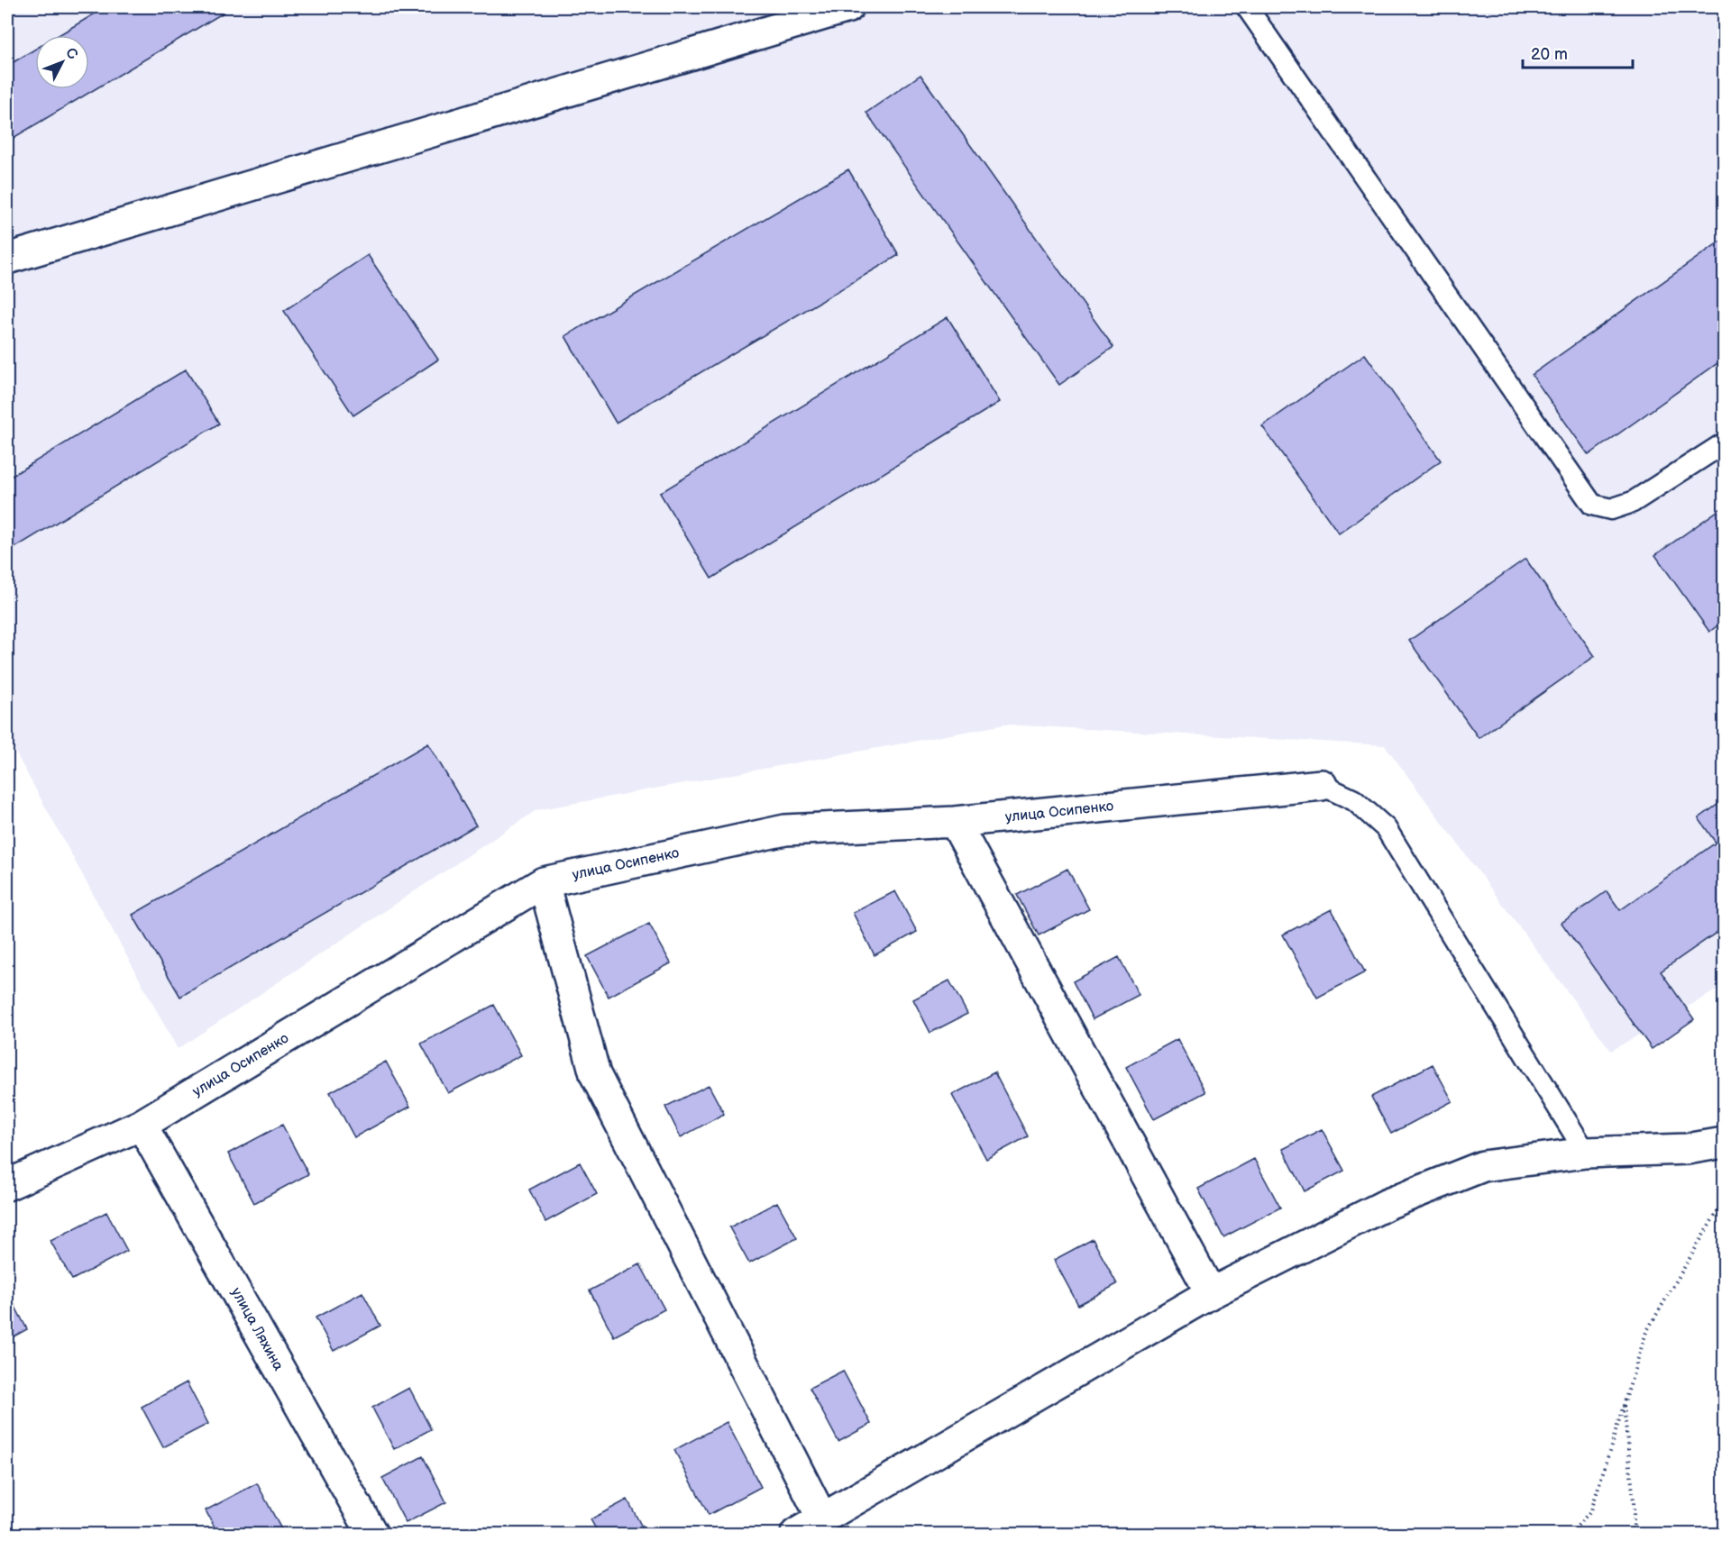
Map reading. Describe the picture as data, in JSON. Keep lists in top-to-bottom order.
{
  "streets": {
    "street": ["улица Осипенко", "улица Ляхина"]
  },
  "crossings": [
    ["улица Осипенко", "улица Ляхина"]
  ],
  "scale_bar": "20 m",
  "north": "top right"
}
